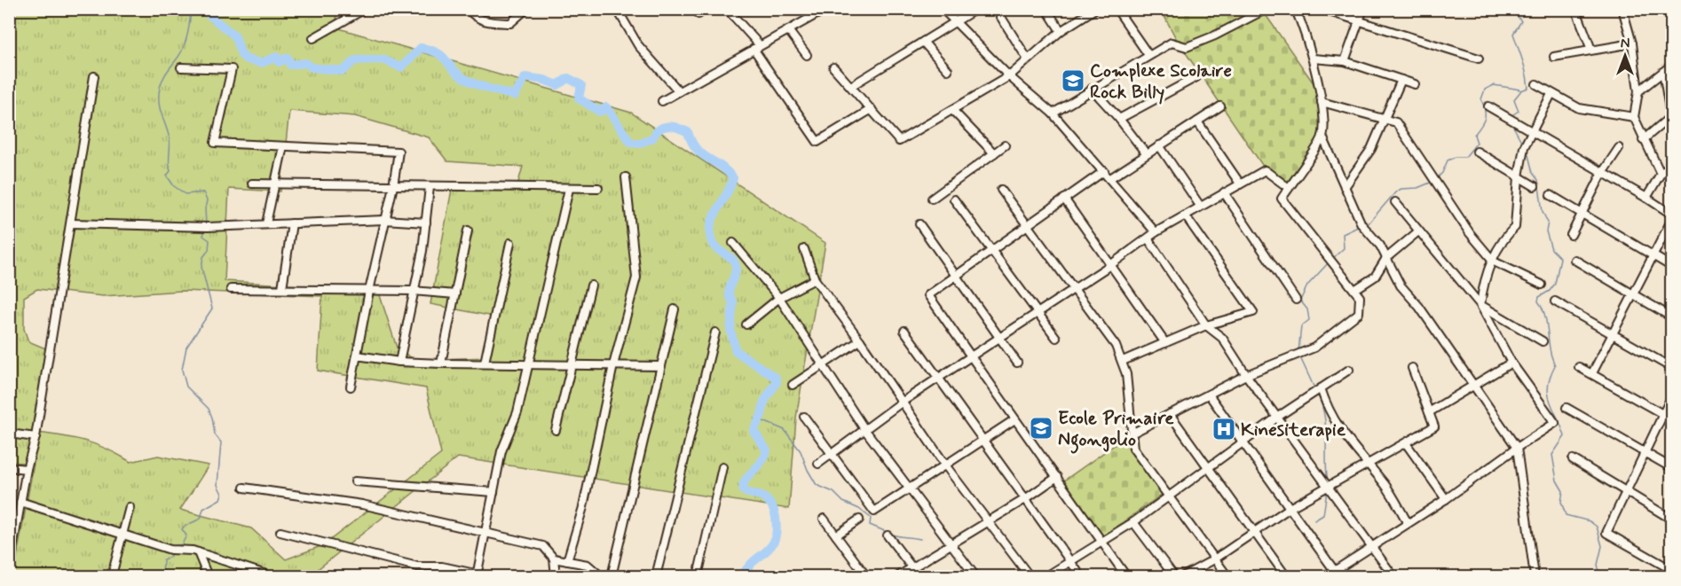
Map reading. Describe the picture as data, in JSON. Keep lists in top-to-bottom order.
{
  "places": {
    "school or university": ["Complexe Scolaire Rock Billy", "Ecole Primaire Ngongolio"],
    "hospital": ["Kinesiterapie"]
  },
  "north": "top"
}
